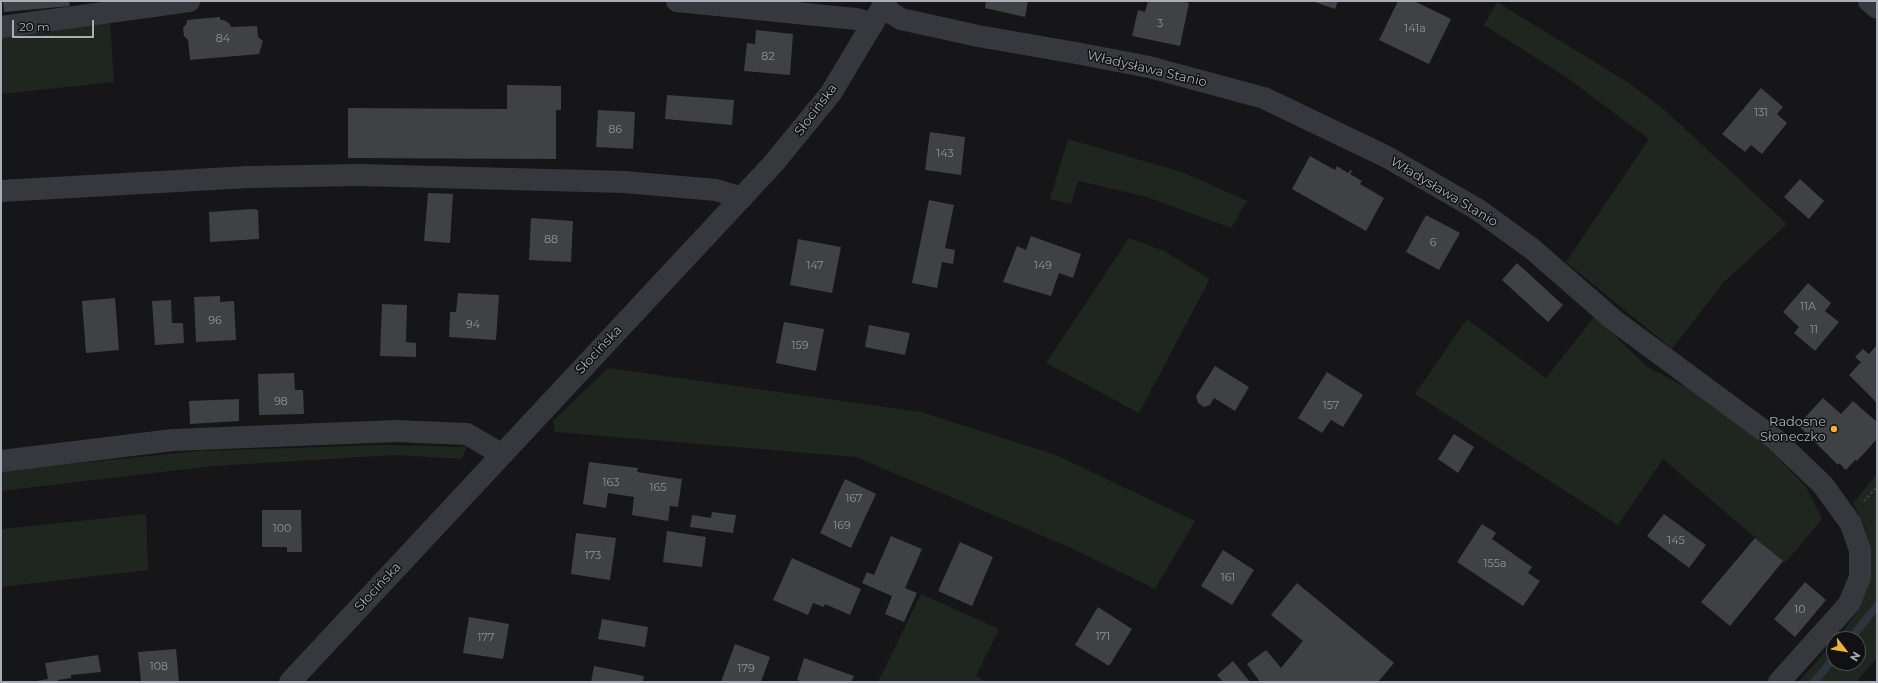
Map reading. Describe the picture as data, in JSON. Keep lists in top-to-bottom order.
{
  "streets": {
    "street": ["Władysława Stanio", "Słocińska"]
  },
  "crossings": [
    ["Władysława Stanio", "Słocińska"]
  ],
  "places": ["Radosne Słoneczko"],
  "house_numbers": [
    "3",
    "141a",
    "84",
    "82",
    "131",
    "86",
    "143",
    "88",
    "6",
    "147",
    "149",
    "11A",
    "96",
    "94",
    "11",
    "159",
    "98",
    "157",
    "163",
    "165",
    "167",
    "169",
    "100",
    "145",
    "173",
    "155a",
    "161",
    "10",
    "171",
    "177",
    "108",
    "179"
  ],
  "scale_bar": "20 m",
  "north": "bottom right"
}
